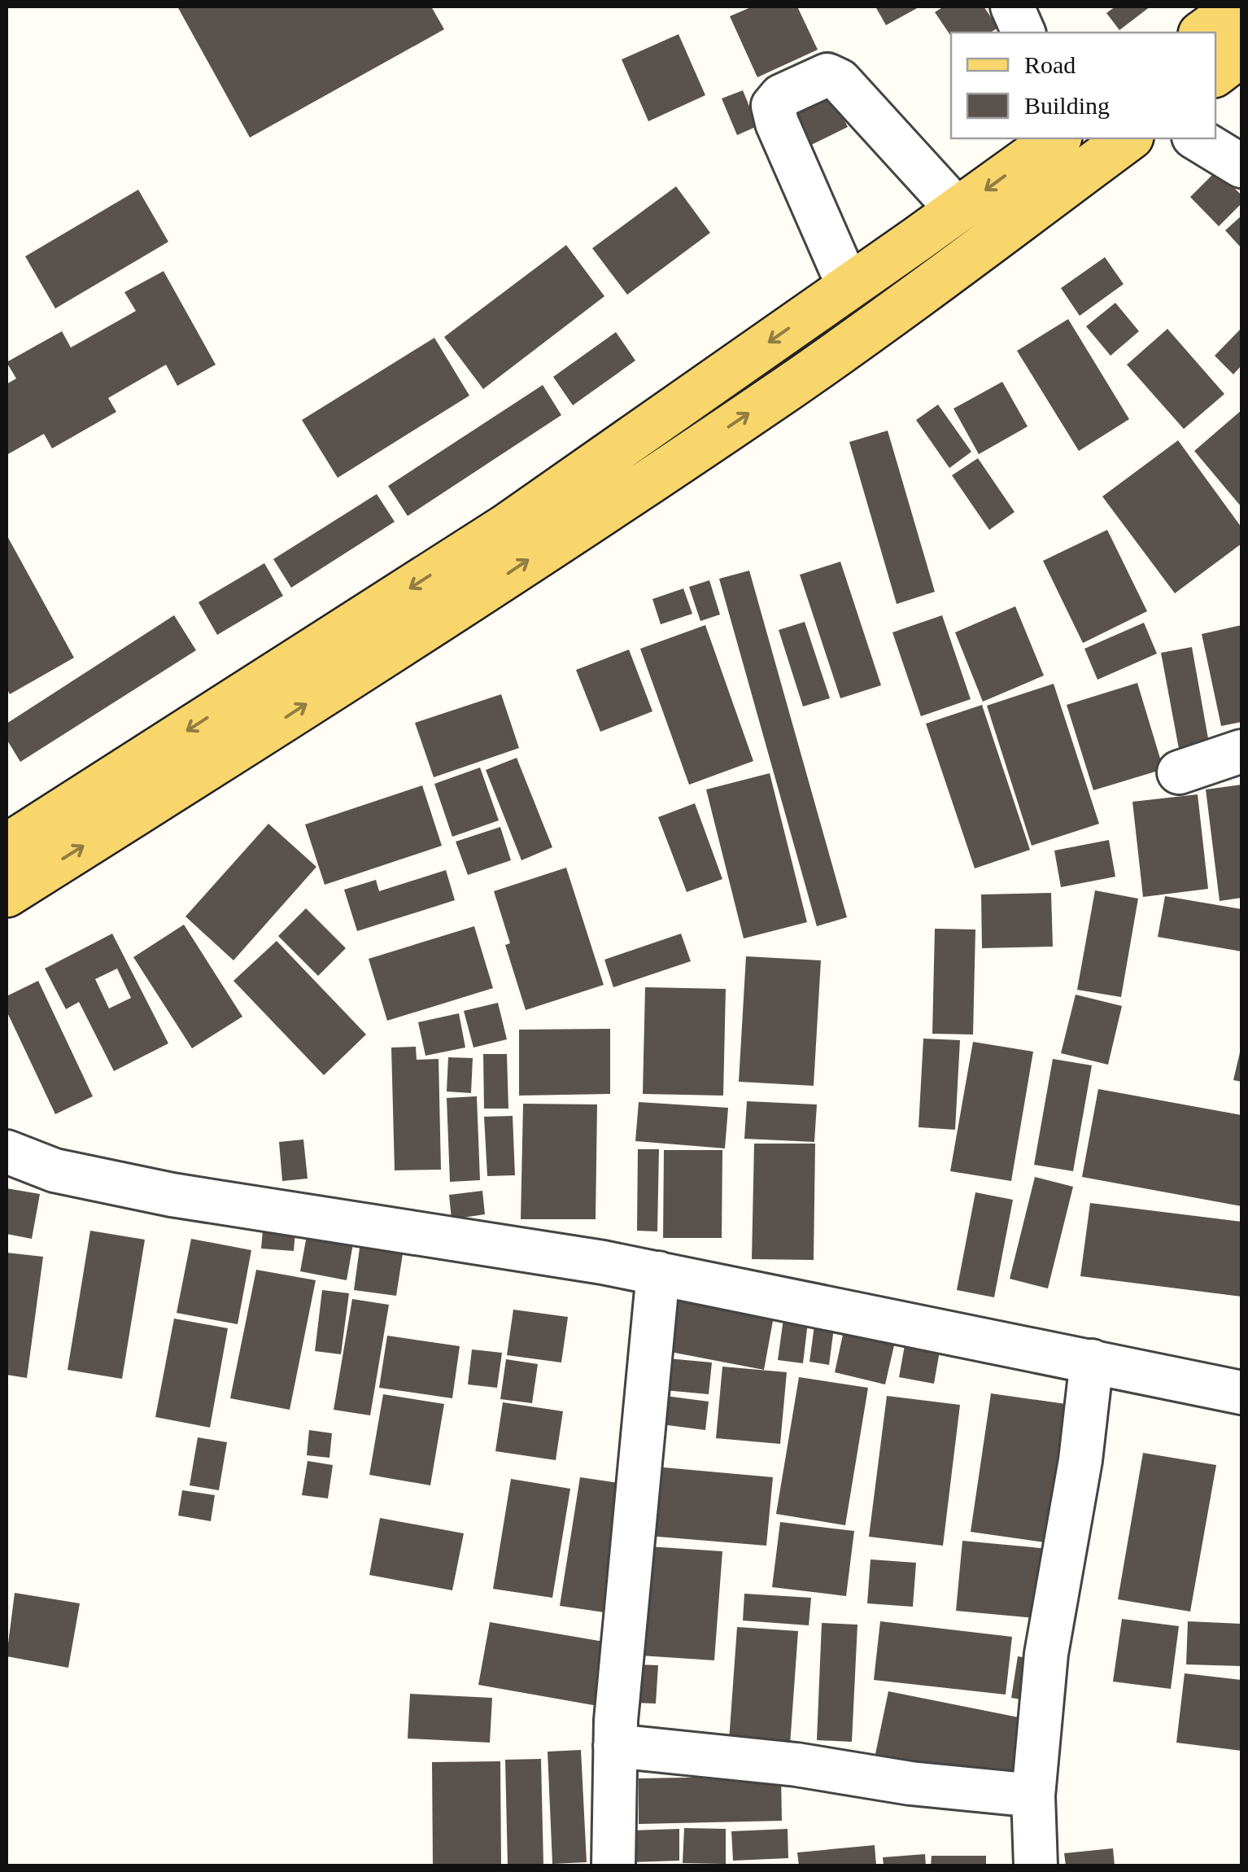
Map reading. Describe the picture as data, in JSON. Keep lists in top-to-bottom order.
{
  "legend": ["Road", "Building"]
}
